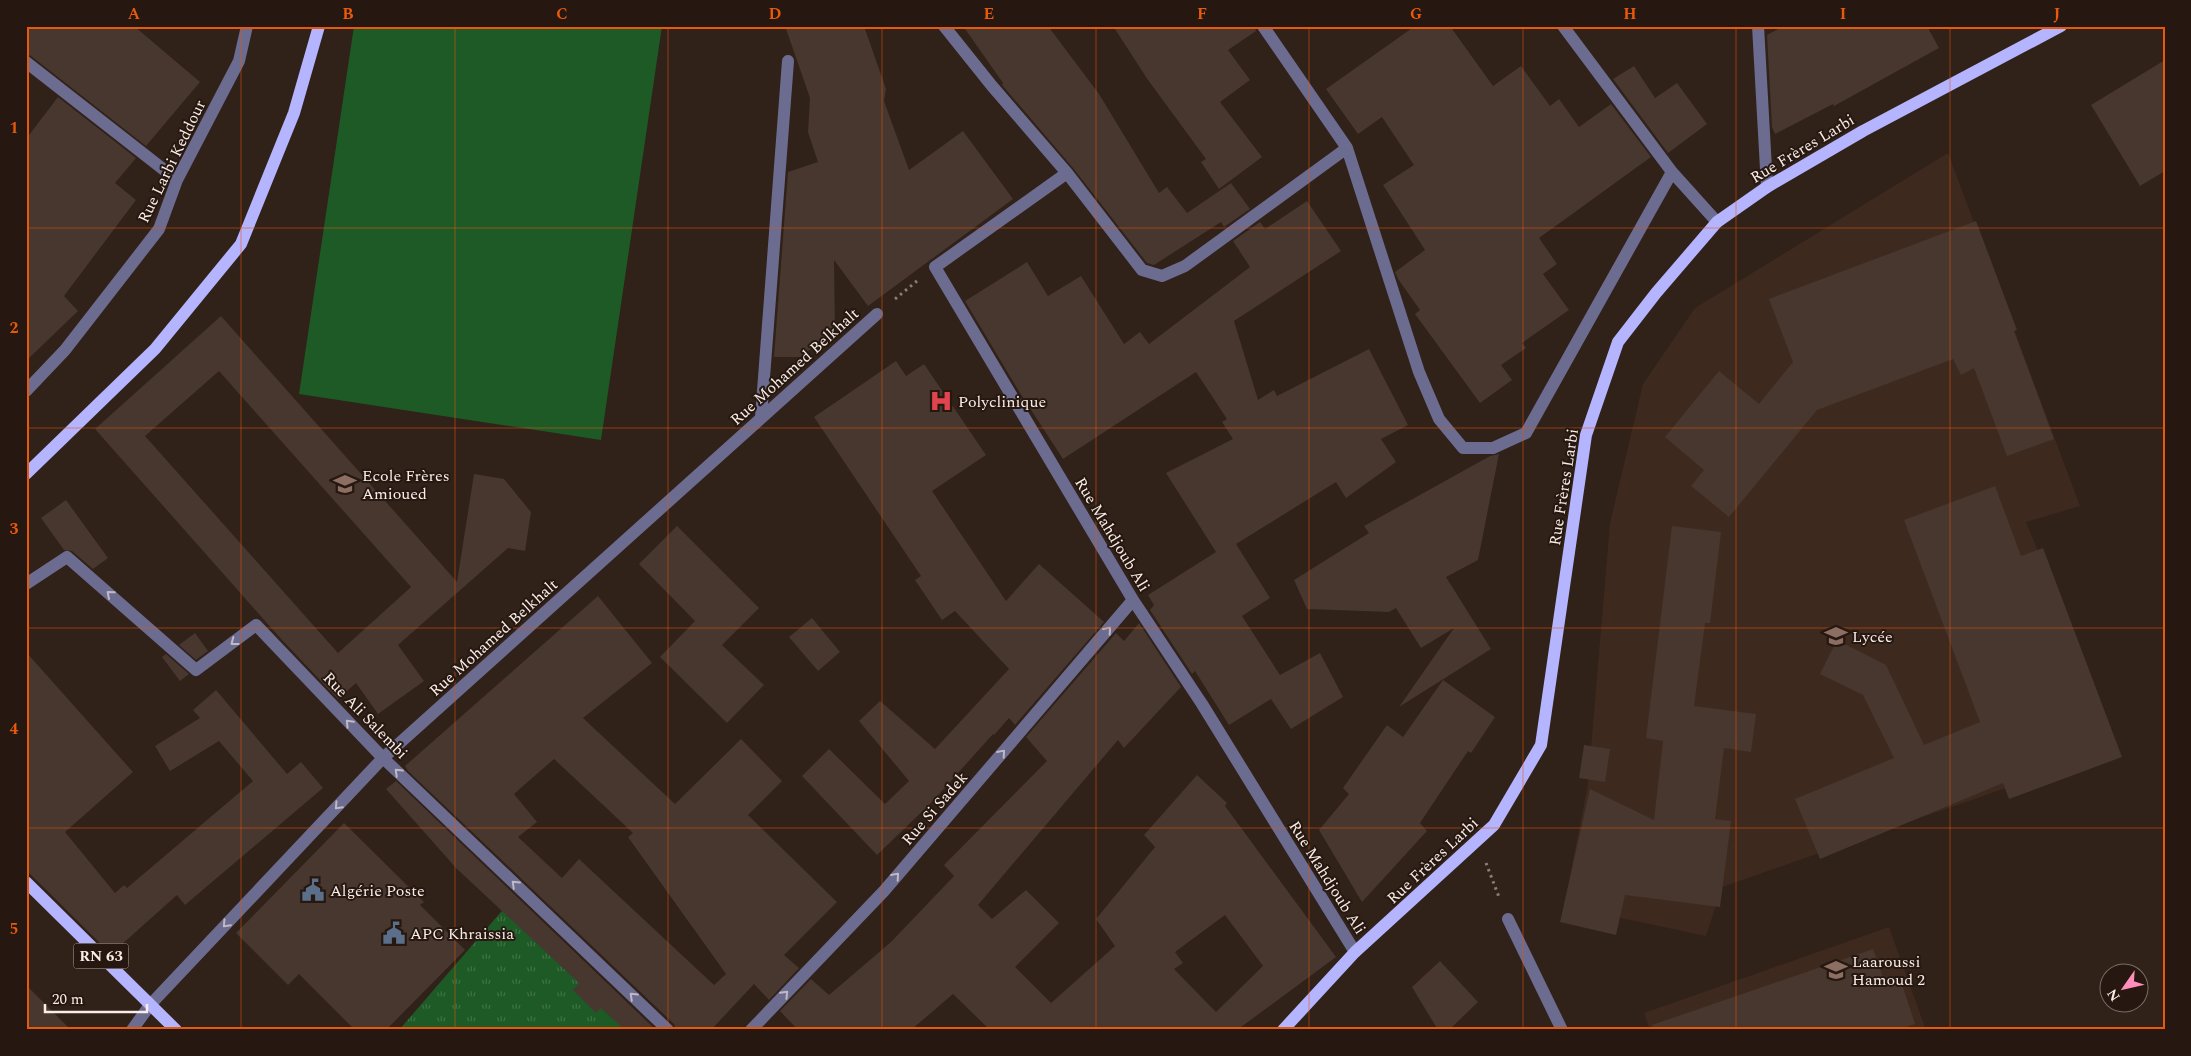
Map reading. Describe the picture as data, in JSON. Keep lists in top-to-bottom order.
{
  "streets": {
    "main road": ["Rue Frères Larbi", "RN 63"],
    "street": [
      "Rue Larbi Keddour",
      "Rue Mohamed Belkhalt",
      "Rue Mahdjoub Ali",
      "Rue Ali Salembi",
      "Rue Si Sadek"
    ]
  },
  "crossings": [
    ["Rue Frères Larbi", "Rue Mahdjoub Ali"],
    ["Rue Mohamed Belkhalt", "Rue Ali Salembi"],
    ["Rue Mohamed Belkhalt", "RN 63"],
    ["Rue Mahdjoub Ali", "Rue Si Sadek"]
  ],
  "one_way": ["Rue Ali Salembi", "Rue Si Sadek"],
  "places": {
    "hospital": ["Polyclinique"],
    "school or university": ["Ecole Frères Amioued", "Lycée", "Laaroussi Hamoud 2"],
    "public building": ["Algérie Poste", "APC Khraissia"]
  },
  "scale_bar": "20 m",
  "north": "bottom left",
  "grid": {
    "columns": [
      "A",
      "B",
      "C",
      "D",
      "E",
      "F",
      "G",
      "H",
      "I",
      "J"
    ],
    "rows": [
      "1",
      "2",
      "3",
      "4",
      "5"
    ]
  }
}
